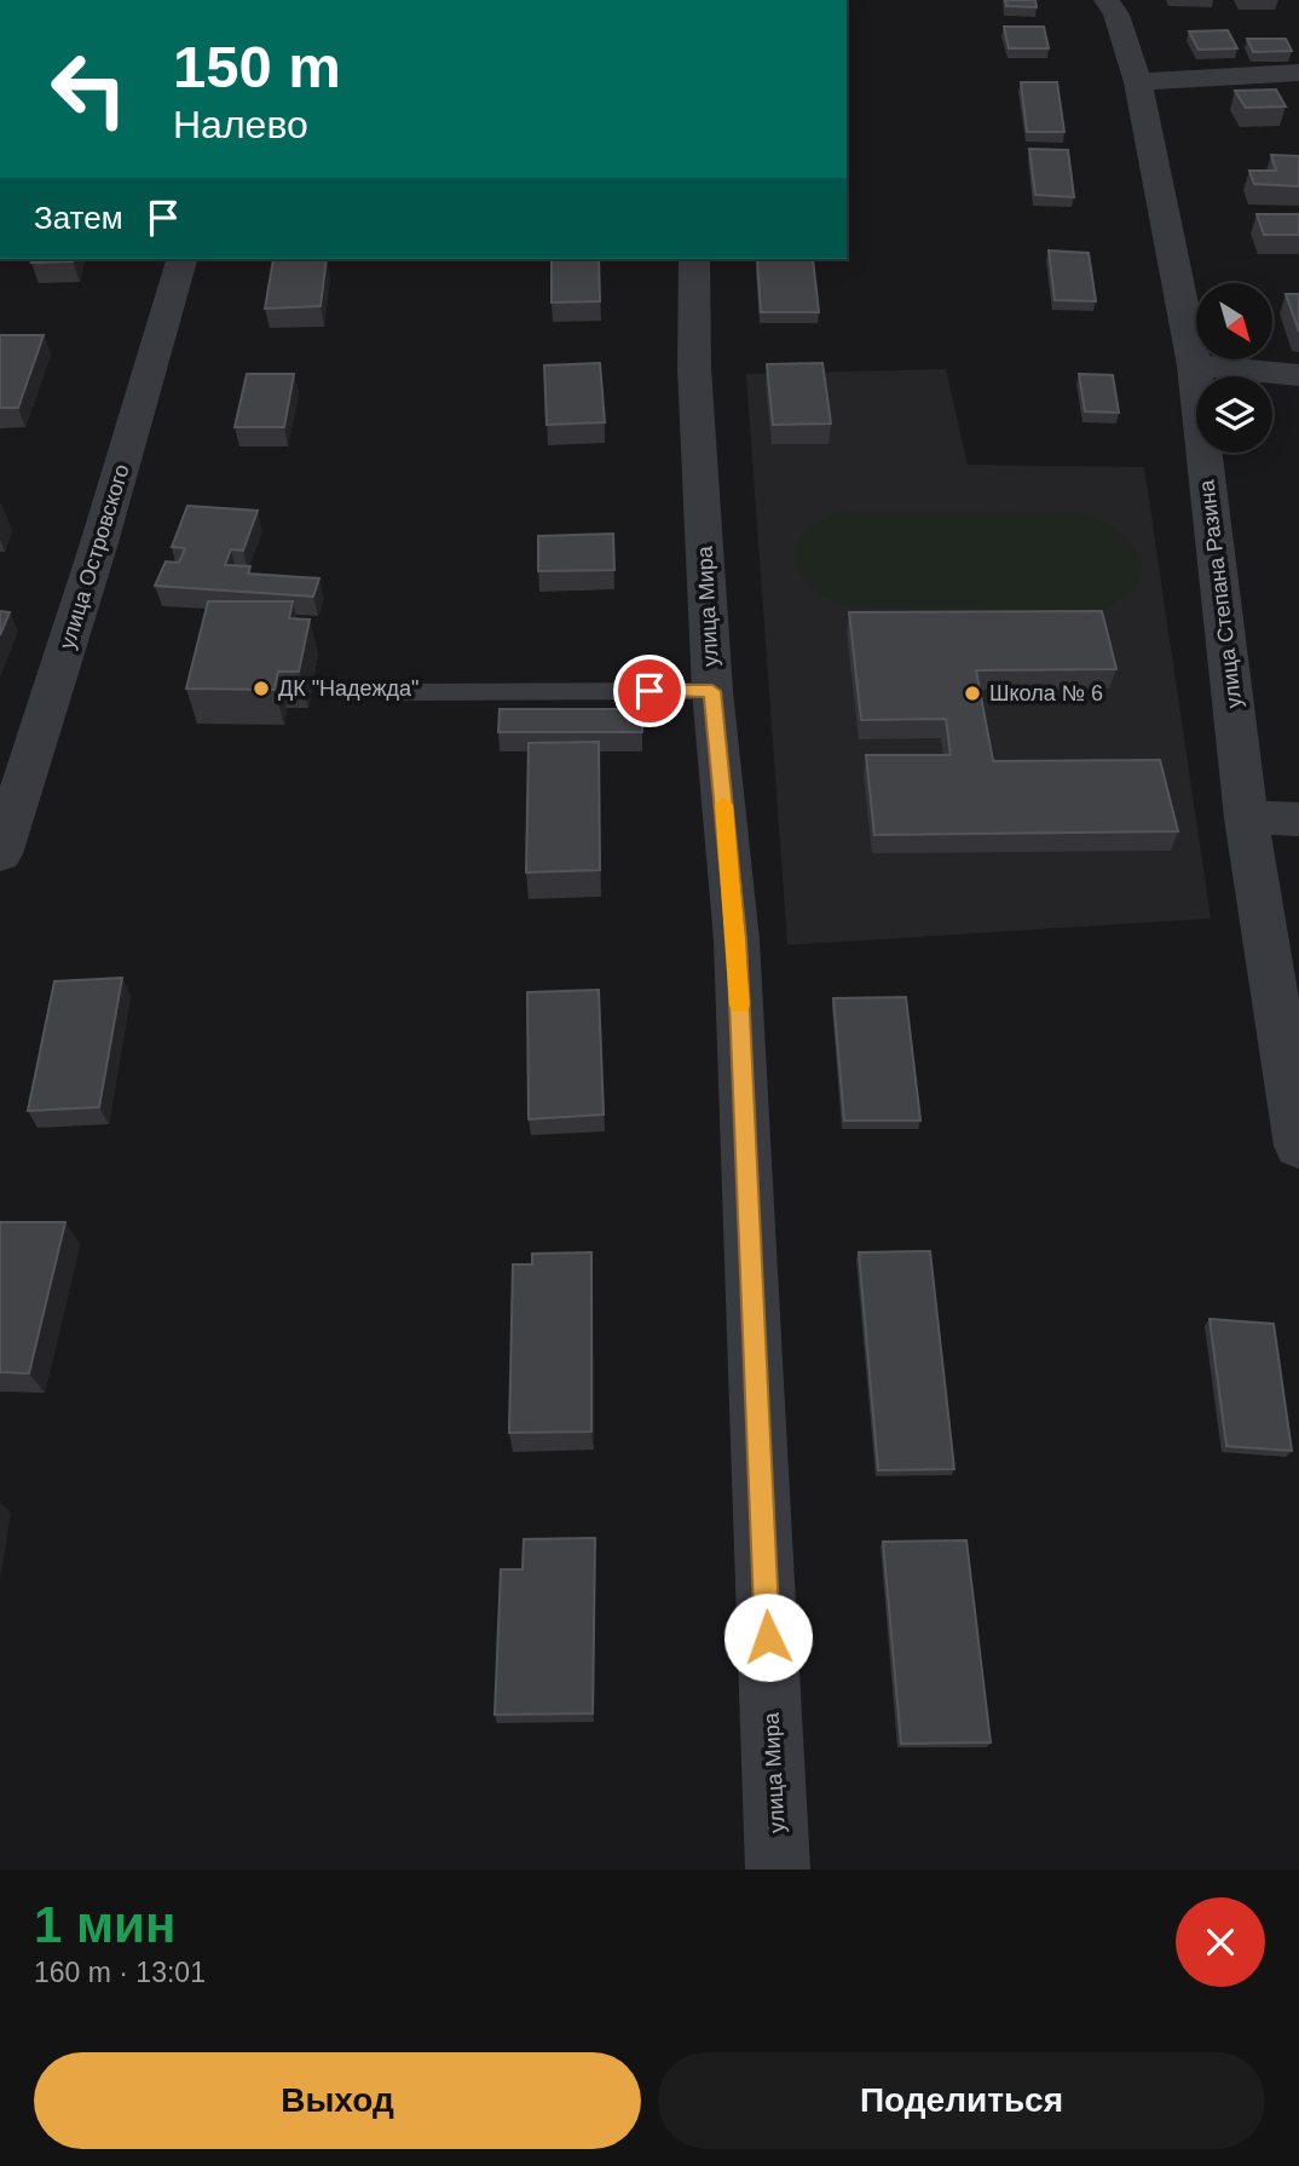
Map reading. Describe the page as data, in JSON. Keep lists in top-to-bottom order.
{
  "streets": {
    "street": ["улица Островского", "улица Степана Разина", "улица Мира"]
  },
  "places": ["ДК \"Надежда\"", "Школа № 6"],
  "north": "bottom right",
  "page": {
    "turn": ["150 m", "Налево"],
    "then": "Затем",
    "heading": ["1 мин", "160 m · 13:01"],
    "buttons": ["Выход", "Поделиться"]
  }
}
